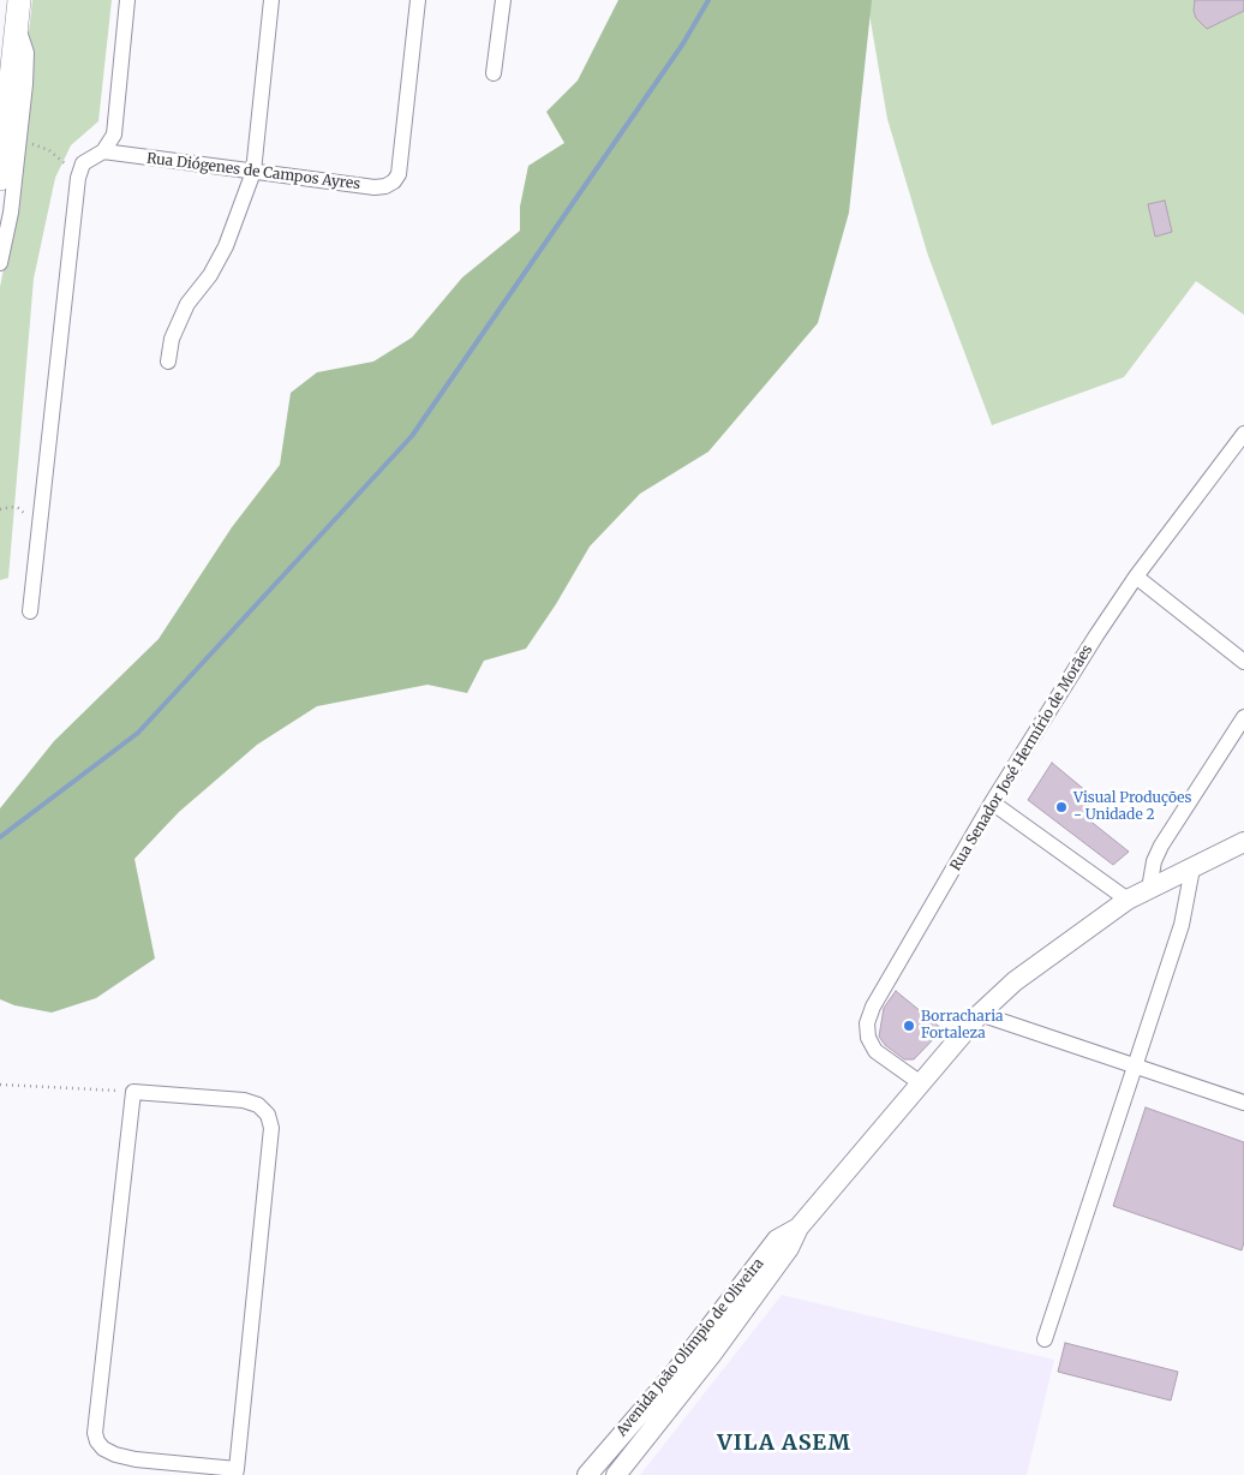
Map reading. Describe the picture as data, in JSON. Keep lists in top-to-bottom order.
{
  "streets": {
    "main road": ["Avenida João Olímpio de Oliveira"],
    "street": ["Rua Diógenes de Campos Ayres", "Rua Senador José Hermírio de Morães"]
  },
  "crossings": [
    ["Rua Senador José Hermírio de Morães", "Avenida João Olímpio de Oliveira"]
  ],
  "districts": ["VILA ASEM"],
  "places": ["Visual Produções - Unidade 2", "Borracharia Fortaleza"]
}
